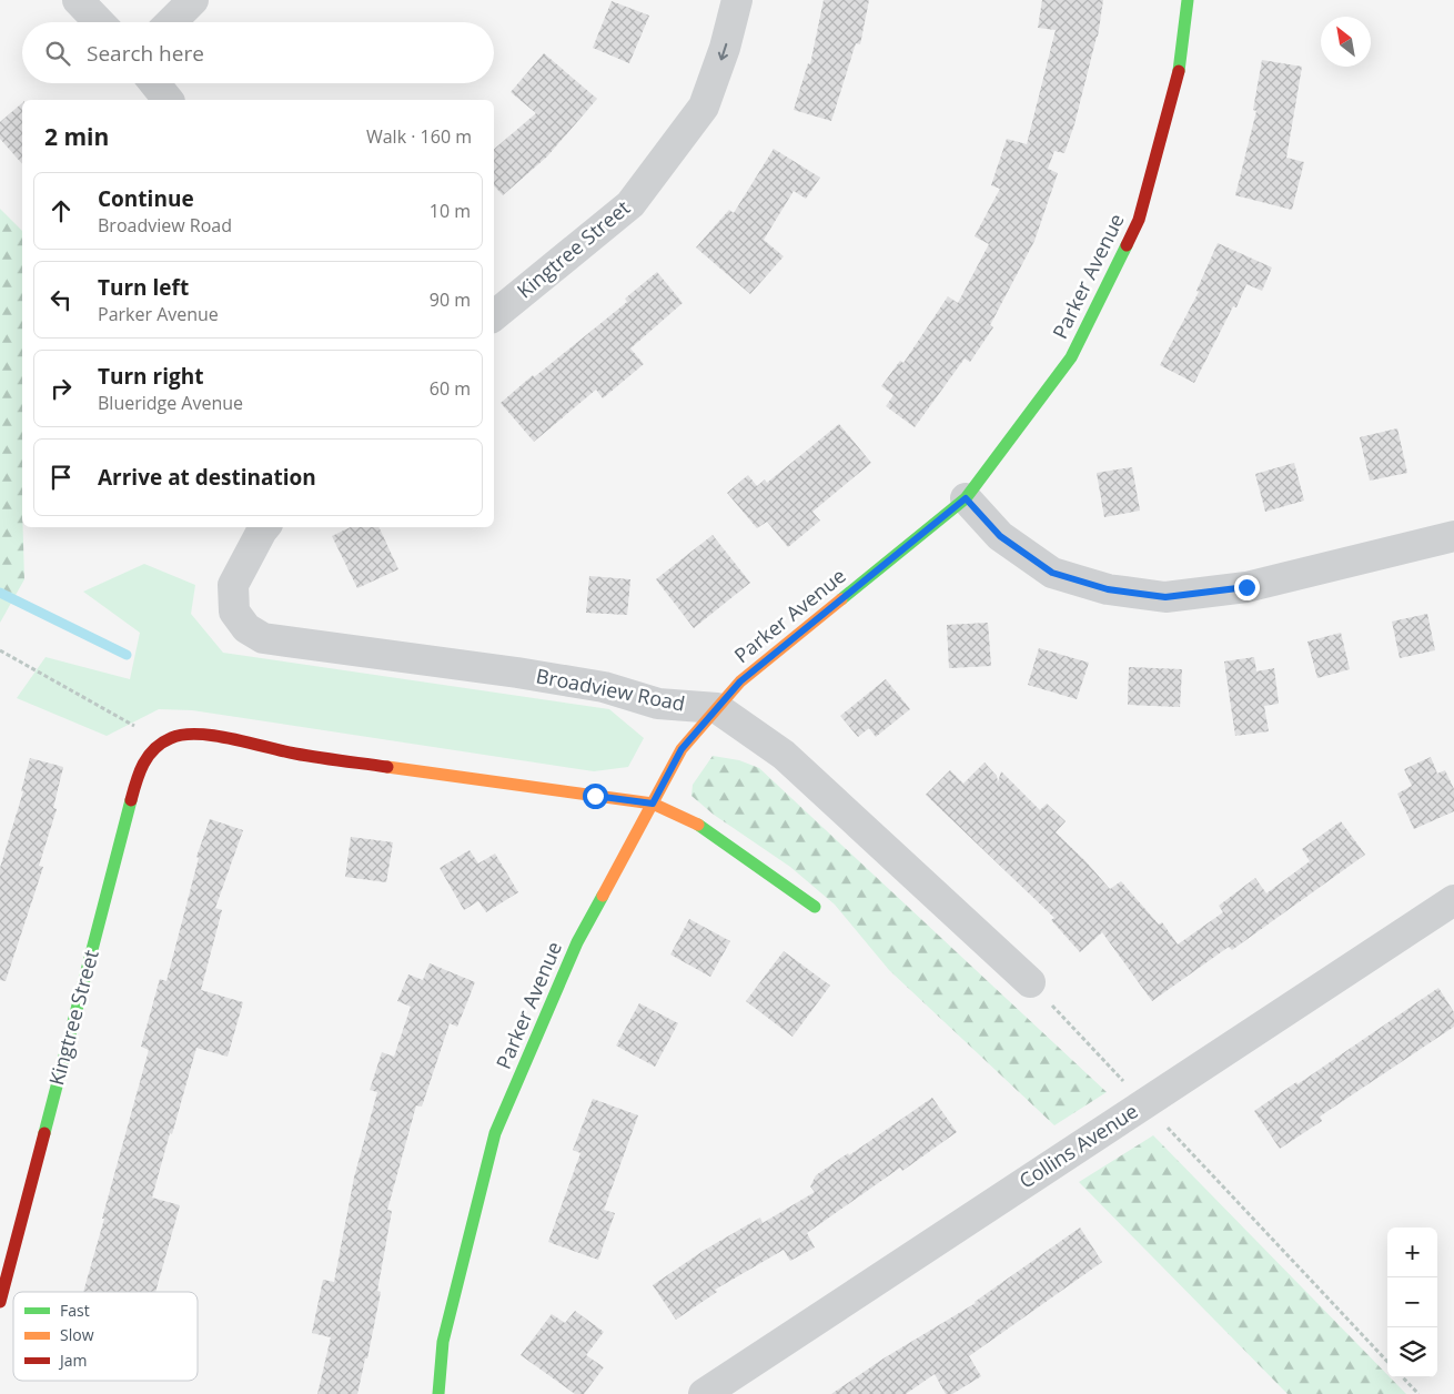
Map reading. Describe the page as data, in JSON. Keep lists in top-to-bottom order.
{
  "streets": {
    "street": [
      "Kingtree Street",
      "Parker Avenue",
      "Broadview Road",
      "Collins Avenue"
    ]
  },
  "crossings": [
    ["Parker Avenue", "Broadview Road"]
  ],
  "one_way": ["Kingtree Street"],
  "legend": ["Fast", "Slow", "Jam"],
  "north": "top left",
  "page": {
    "search": "Search here",
    "heading": ["2 min", "Walk · 160 m"],
    "list": [
      ["Continue", "Broadview Road", "10 m"],
      ["Turn left", "Parker Avenue", "90 m"],
      ["Turn right", "Blueridge Avenue", "60 m"],
      "Arrive at destination"
    ],
    "map_buttons": ["+", "−"]
  }
}
